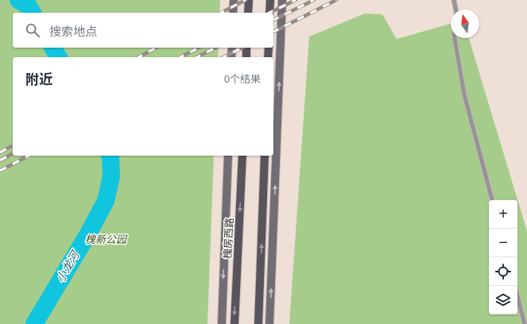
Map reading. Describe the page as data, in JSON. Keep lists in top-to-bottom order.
{
  "streets": {
    "main road": ["槐房西路"]
  },
  "water": ["小龙河"],
  "parks": ["槐新公园"],
  "north": "top",
  "page": {
    "search": "搜索地点",
    "heading": ["附近", "0个结果"],
    "map_buttons": ["+", "−"]
  }
}
